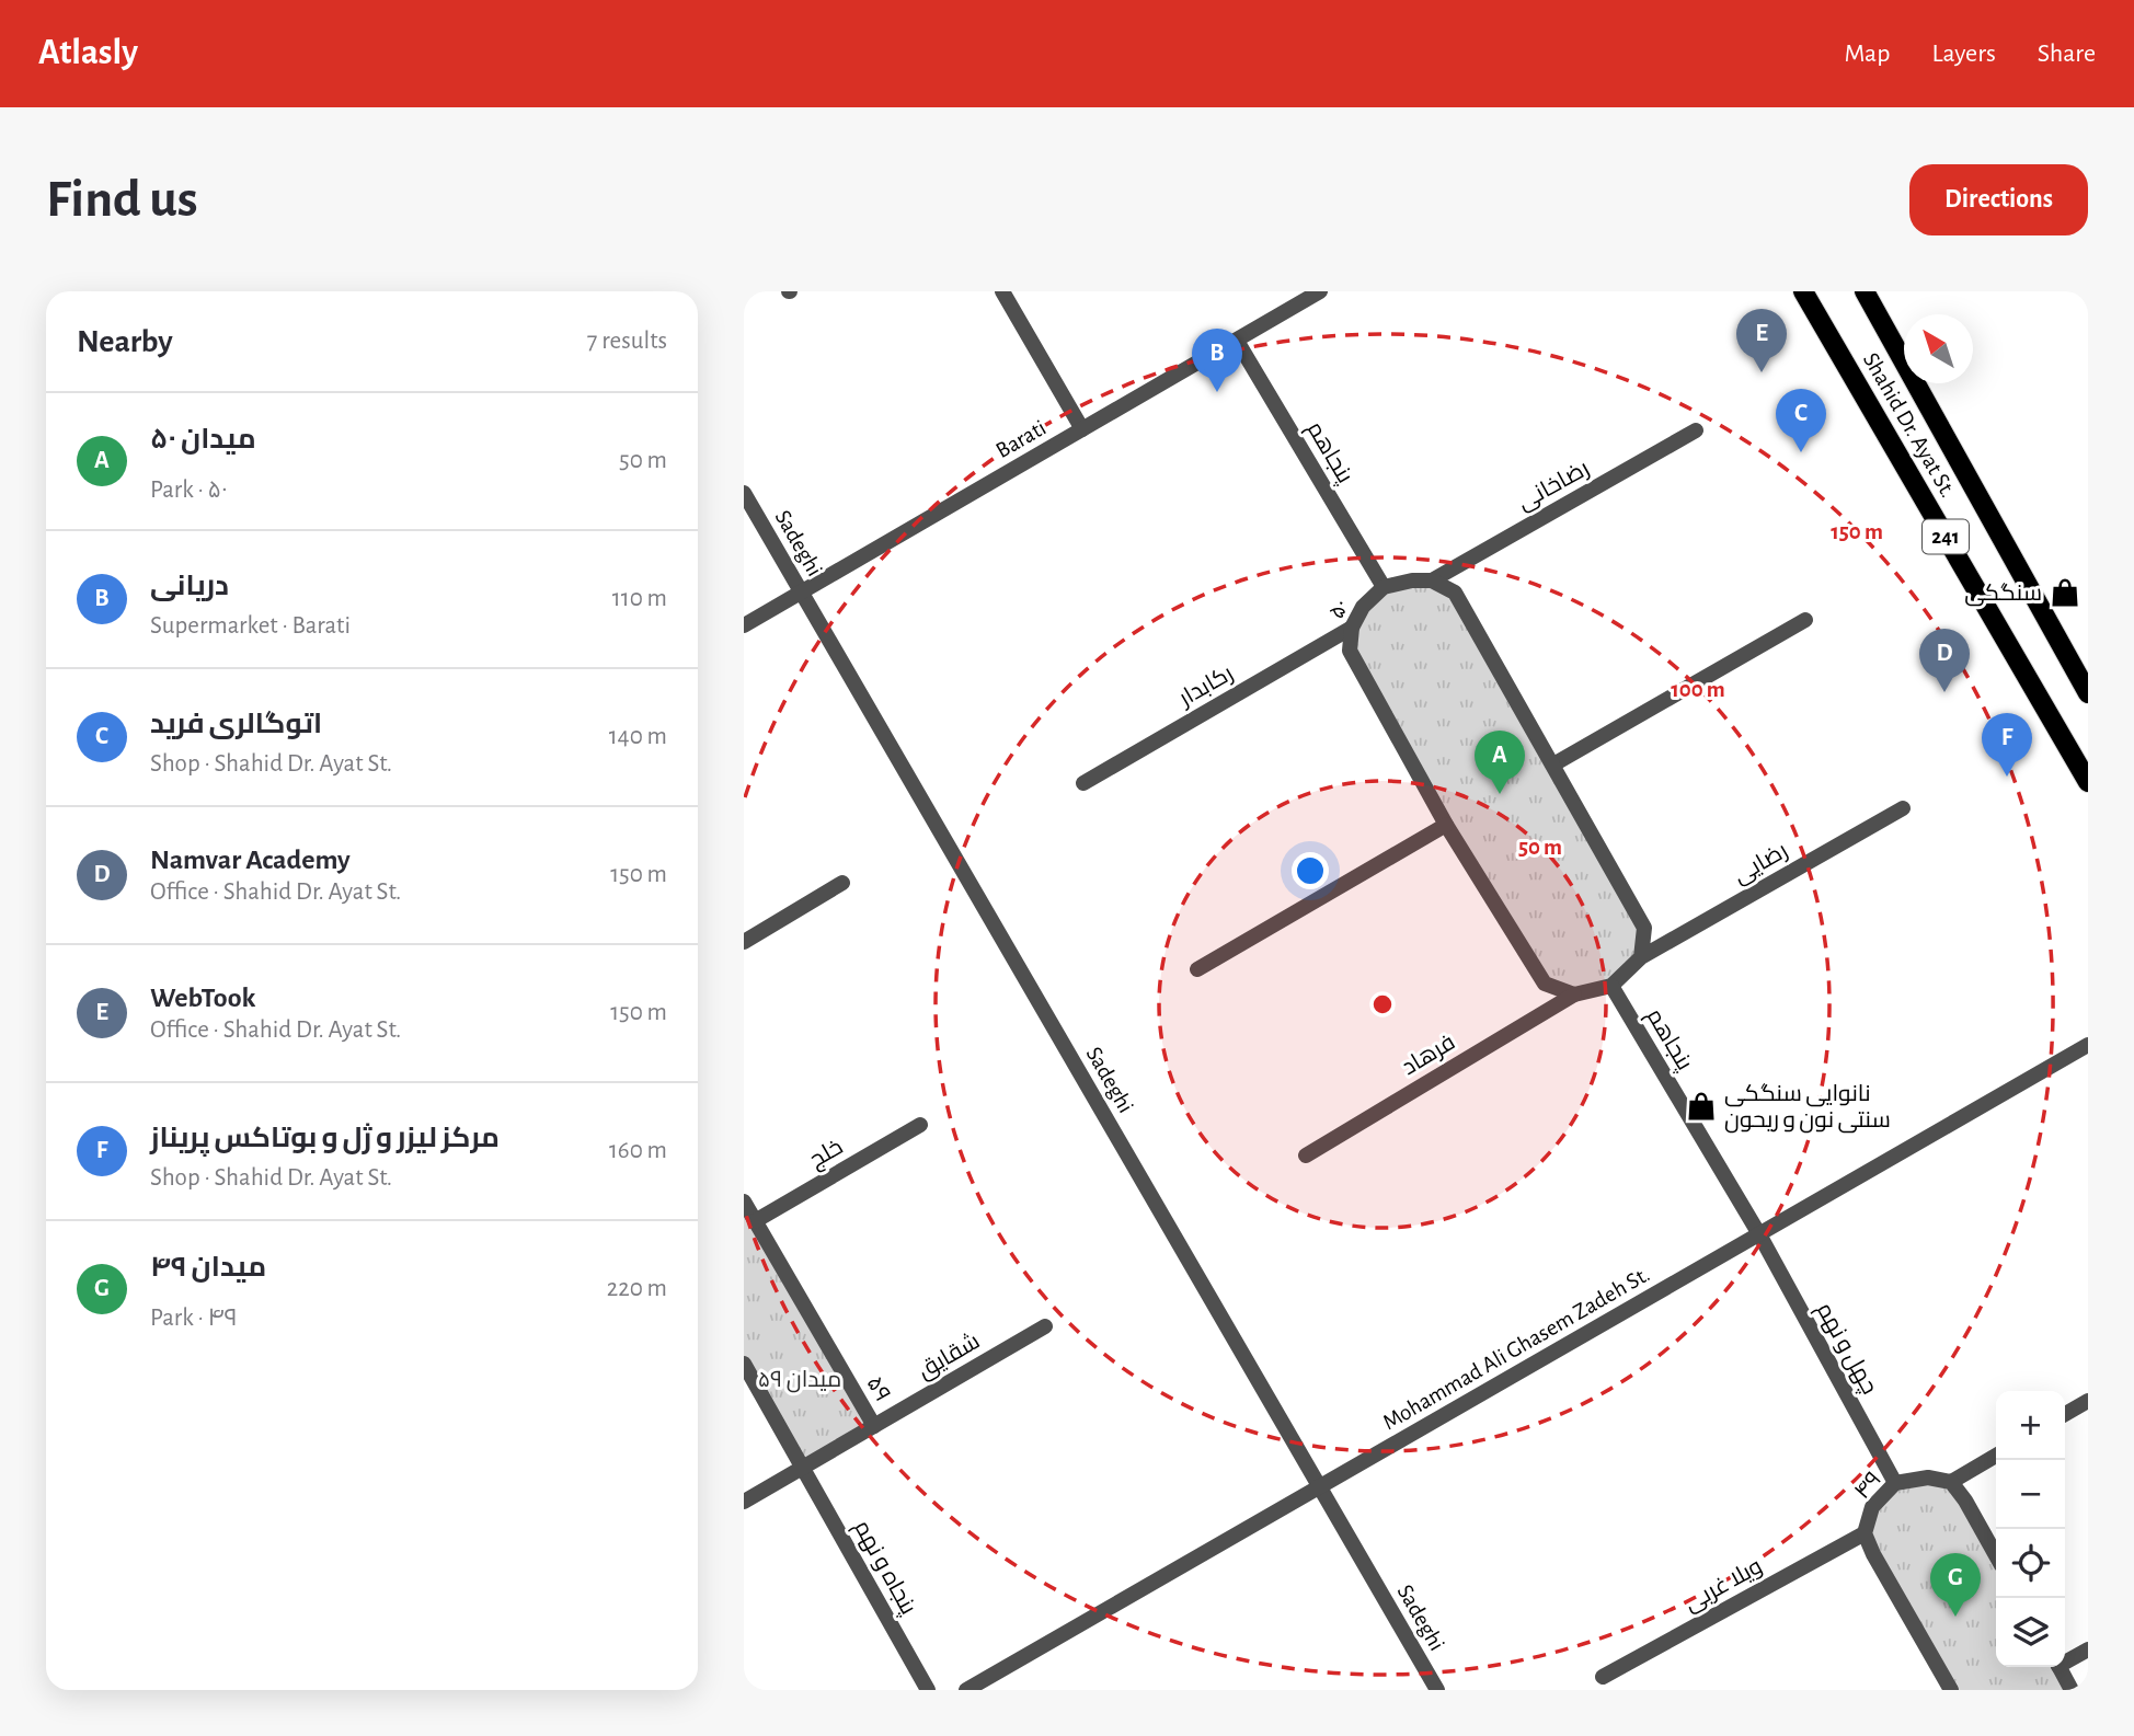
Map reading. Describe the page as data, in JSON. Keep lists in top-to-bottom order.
{
  "streets": {
    "main road": ["Shahid Dr. Ayat St.", "241"],
    "street": [
      "Barati",
      "پنجاهم",
      "رضاخانی",
      "Sadeghi",
      "۵۰",
      "رکابدار",
      "رضایی",
      "فرهاد",
      "خلج",
      "Mohammad Ali Ghasem Zadeh St.",
      "چهل و نهم",
      "شقایق",
      "۵۹",
      "۴۹",
      "پنجاه و نهم",
      "ویلا غربی"
    ]
  },
  "crossings": [
    ["Barati", "پنجاهم"],
    ["Barati", "Sadeghi"],
    ["پنجاهم", "۵۰"],
    ["پنجاهم", "Mohammad Ali Ghasem Zadeh St."],
    ["پنجاهم", "چهل و نهم"],
    ["Sadeghi", "Mohammad Ali Ghasem Zadeh St."],
    ["۵۰", "رکابدار"],
    ["۵۰", "فرهاد"],
    ["خلج", "۵۹"],
    ["Mohammad Ali Ghasem Zadeh St.", "چهل و نهم"],
    ["چهل و نهم", "۴۹"],
    ["شقایق", "۵۹"],
    ["۵۹", "پنجاه و نهم"],
    ["۴۹", "ویلا غربی"]
  ],
  "parks": ["میدان ۵۹"],
  "places": {
    "shop": ["سنگکی", "نانوایی سنگکی سنتی نون و ریحون"]
  },
  "north": "top left",
  "page": {
    "header": "Atlasly",
    "nav": ["Map", "Layers", "Share"],
    "buttons": "Directions",
    "title": "Find us",
    "heading": ["Nearby", "7 results"],
    "pins": [
      "E",
      "B",
      "C",
      "D",
      "F",
      "A",
      "G"
    ],
    "list": [
      {
        "mark": "A",
        "name": "میدان ۵۰",
        "note": "Park · ۵۰",
        "value": "50 m"
      },
      {
        "mark": "B",
        "name": "دریانی",
        "note": "Supermarket · Barati",
        "value": "110 m"
      },
      {
        "mark": "C",
        "name": "اتوگالری فرید",
        "note": "Shop · Shahid Dr. Ayat St.",
        "value": "140 m"
      },
      {
        "mark": "D",
        "name": "Namvar Academy",
        "note": "Office · Shahid Dr. Ayat St.",
        "value": "150 m"
      },
      {
        "mark": "E",
        "name": "WebTook",
        "note": "Office · Shahid Dr. Ayat St.",
        "value": "150 m"
      },
      {
        "mark": "F",
        "name": "مرکز لیزر و ژل و بوتاکس پریناز",
        "note": "Shop · Shahid Dr. Ayat St.",
        "value": "160 m"
      },
      {
        "mark": "G",
        "name": "میدان ۴۹",
        "note": "Park · ۴۹",
        "value": "220 m"
      }
    ],
    "map_buttons": ["+", "−"]
  },
  "rings": ["150 m", "100 m", "50 m"]
}
